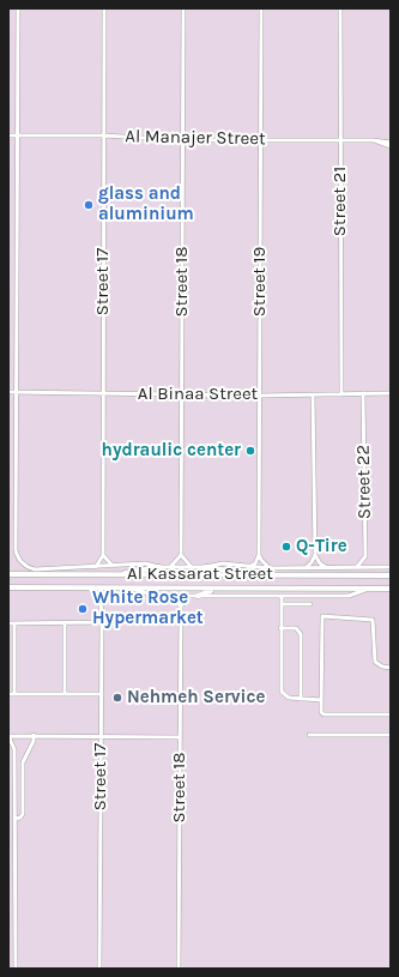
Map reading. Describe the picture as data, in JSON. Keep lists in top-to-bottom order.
{
  "streets": {
    "street": [
      "Al Manajer Street",
      "Street 21",
      "Street 17",
      "Street 18",
      "Street 19",
      "Al Binaa Street",
      "Street 22",
      "Al Kassarat Street"
    ]
  },
  "crossings": [
    ["Al Manajer Street", "Street 21"],
    ["Al Manajer Street", "Street 17"],
    ["Al Manajer Street", "Street 18"],
    ["Al Manajer Street", "Street 19"],
    ["Street 21", "Al Binaa Street"],
    ["Street 17", "Al Binaa Street"],
    ["Street 17", "Al Kassarat Street"],
    ["Street 18", "Al Binaa Street"],
    ["Street 19", "Al Binaa Street"],
    ["Al Binaa Street", "Street 22"]
  ],
  "places": [
    "glass and aluminium",
    "hydraulic center",
    "Q-Tire",
    "White Rose Hypermarket",
    "Nehmeh Service"
  ]
}
